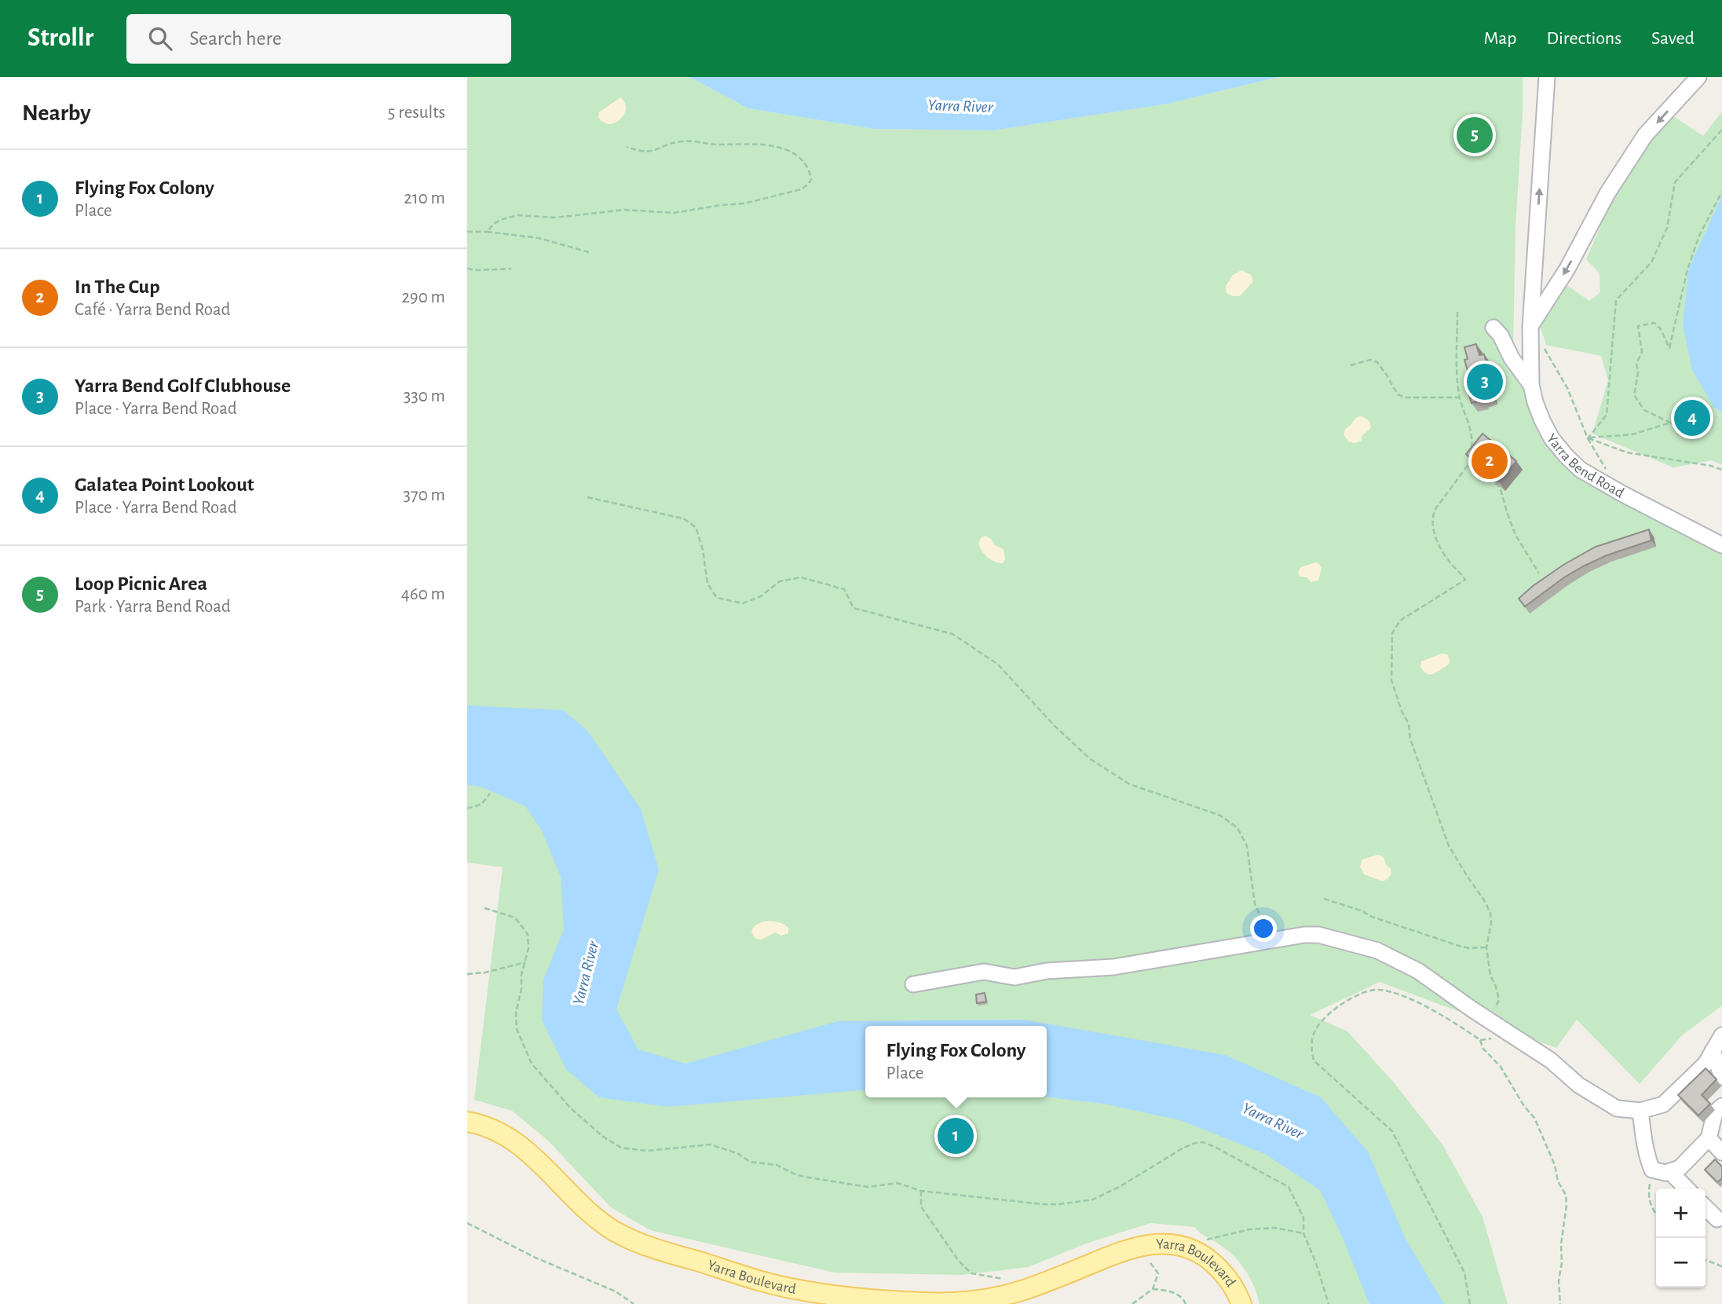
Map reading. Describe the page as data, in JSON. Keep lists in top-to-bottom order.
{
  "streets": {
    "main road": ["Yarra Boulevard"],
    "street": ["Yarra Bend Road"]
  },
  "one_way": ["Yarra Bend Road"],
  "water": ["Yarra River"],
  "page": {
    "header": "Strollr",
    "search": "Search here",
    "nav": ["Map", "Directions", "Saved"],
    "heading": ["Nearby", "5 results"],
    "pins": [
      "5",
      "3",
      "4",
      "2",
      "1"
    ],
    "list": [
      {
        "mark": "1",
        "name": "Flying Fox Colony",
        "note": "Place",
        "value": "210 m"
      },
      {
        "mark": "2",
        "name": "In The Cup",
        "note": "Café · Yarra Bend Road",
        "value": "290 m"
      },
      {
        "mark": "3",
        "name": "Yarra Bend Golf Clubhouse",
        "note": "Place · Yarra Bend Road",
        "value": "330 m"
      },
      {
        "mark": "4",
        "name": "Galatea Point Lookout",
        "note": "Place · Yarra Bend Road",
        "value": "370 m"
      },
      {
        "mark": "5",
        "name": "Loop Picnic Area",
        "note": "Park · Yarra Bend Road",
        "value": "460 m"
      }
    ],
    "popup": ["Flying Fox Colony", "Place"],
    "map_buttons": ["+", "−"]
  }
}
